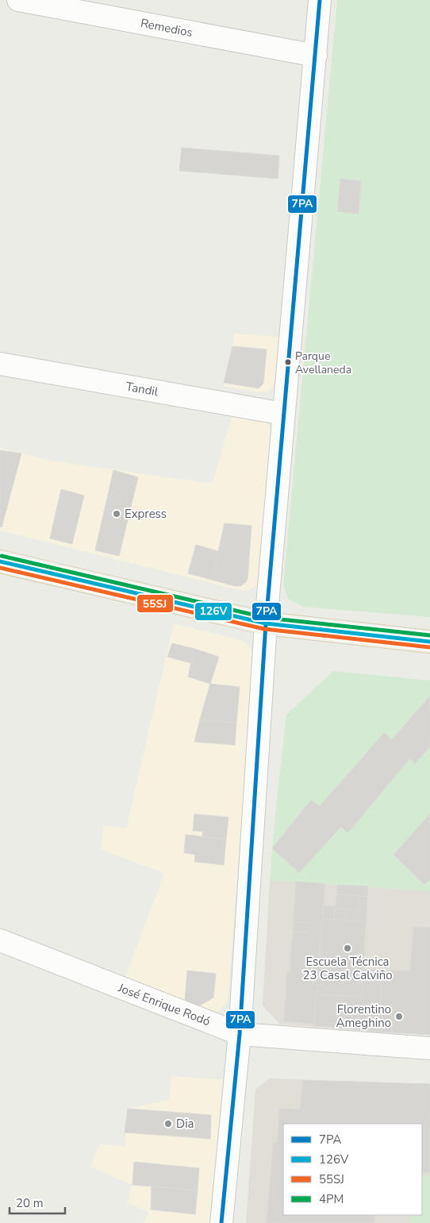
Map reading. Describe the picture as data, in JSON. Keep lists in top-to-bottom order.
{
  "streets": {
    "street": ["Remedios", "Tandil", "José Enrique Rodó"]
  },
  "places": [
    "Parque Avellaneda",
    "Express",
    "Escuela Técnica 23 Casal Calviño",
    "Florentino Ameghino",
    "Dia"
  ],
  "lines": [
    "transit line 7PA",
    "transit line 4PM",
    "transit line 126V",
    "transit line 55SJ"
  ],
  "legend": [
    "7PA",
    "126V",
    "55SJ",
    "4PM"
  ],
  "scale_bar": "20 m"
}
